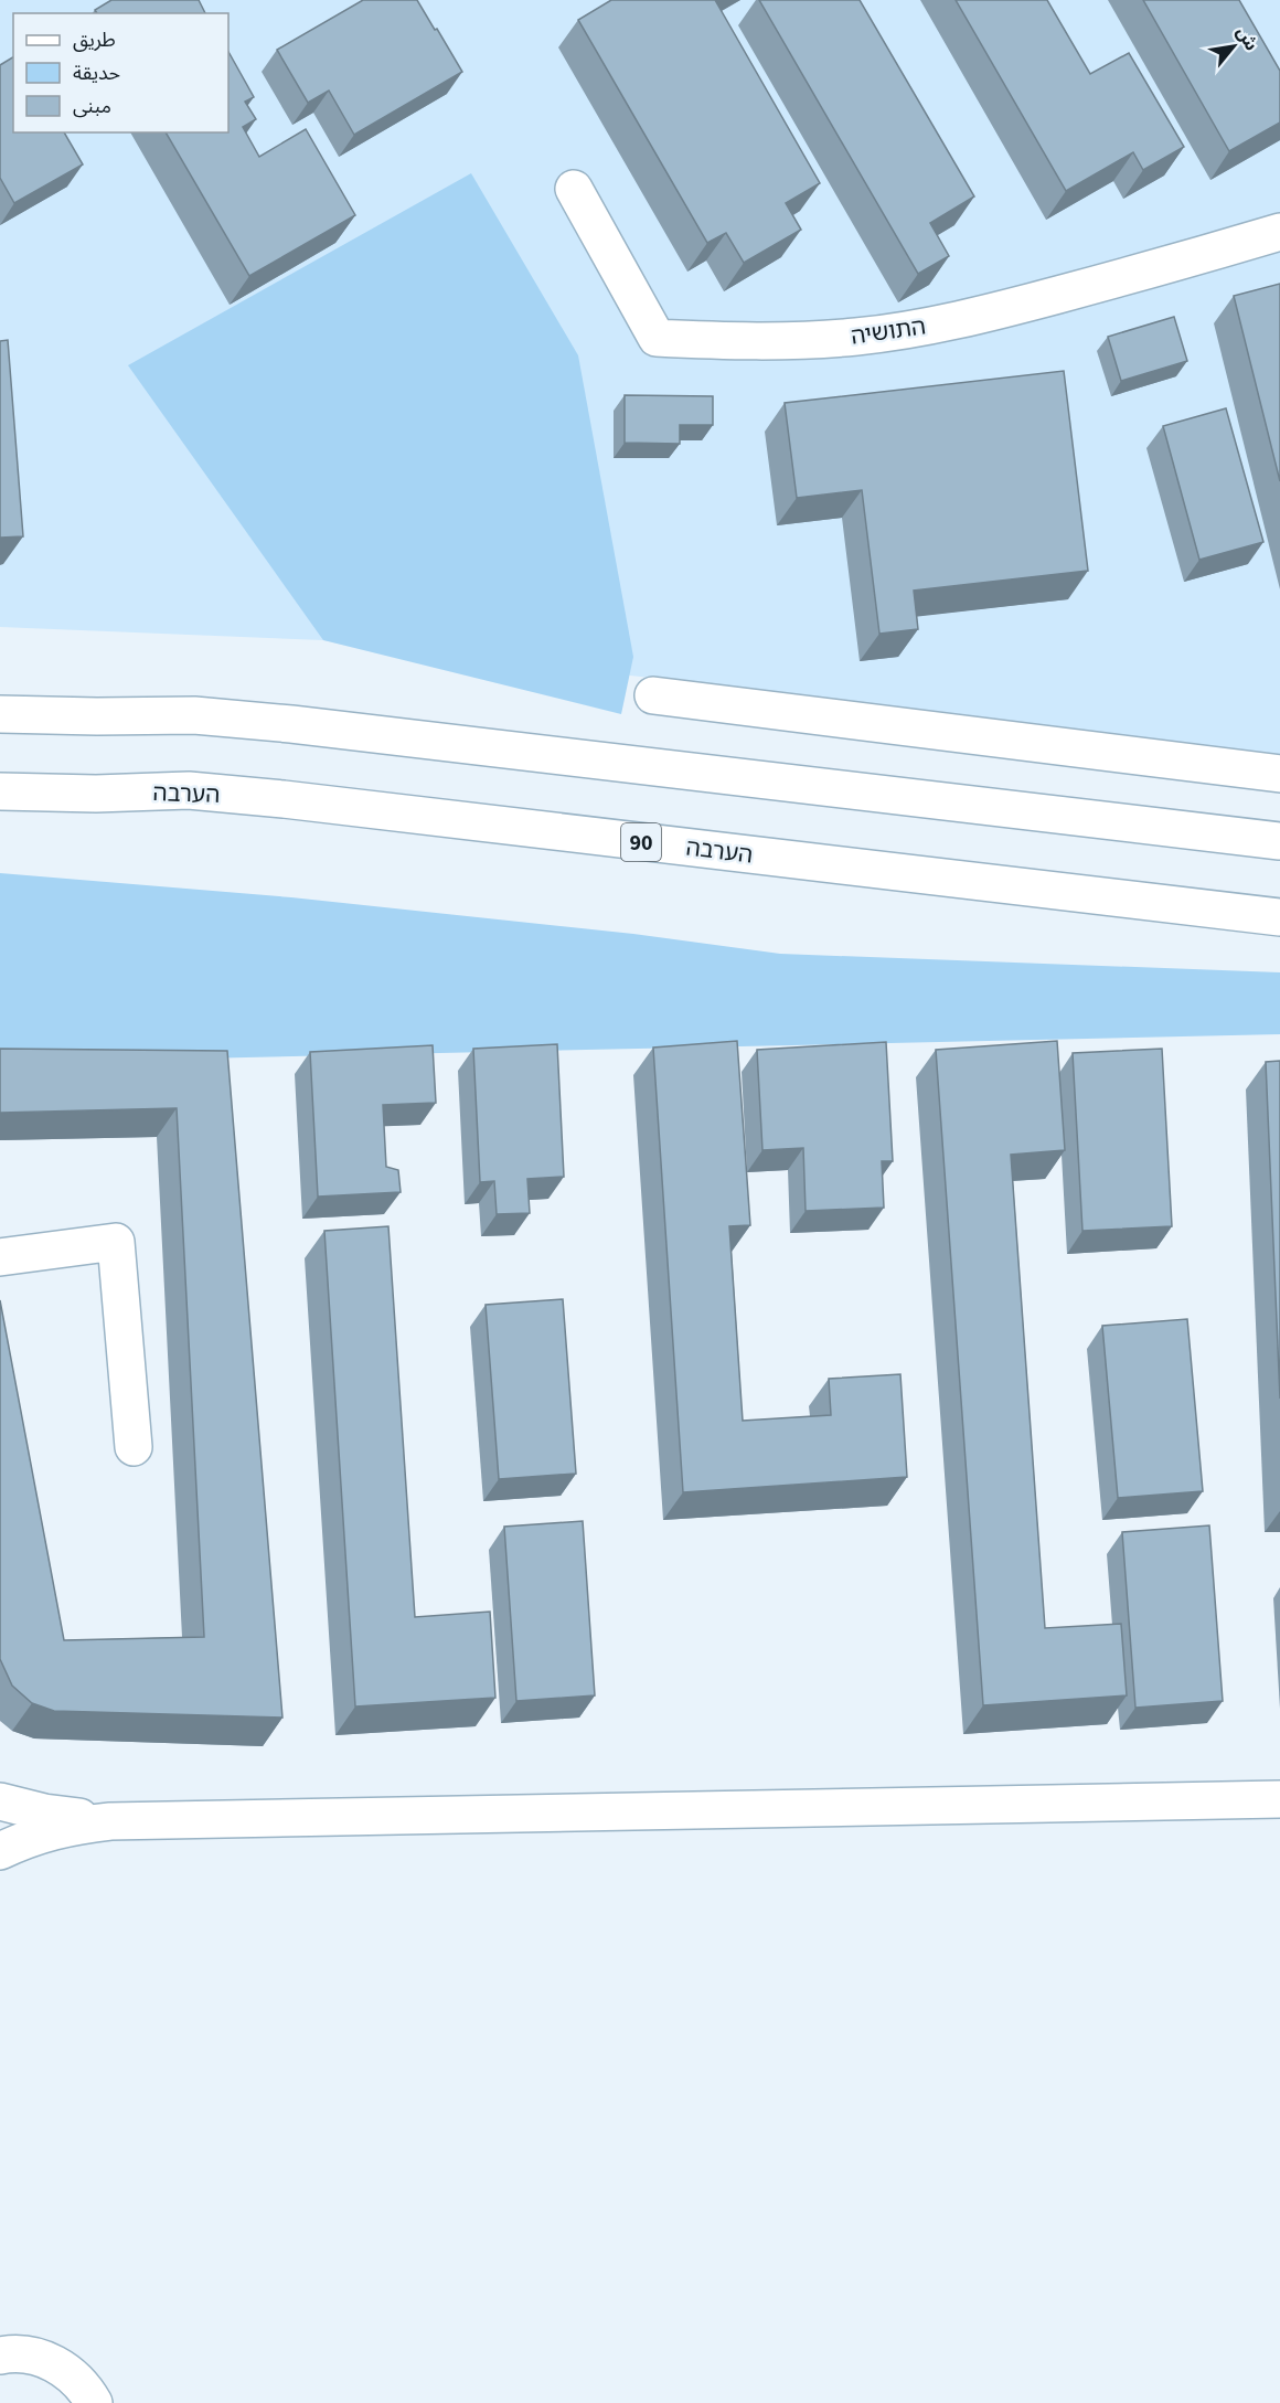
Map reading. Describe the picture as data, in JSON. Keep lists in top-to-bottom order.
{
  "streets": {
    "main road": ["התושיה", "הערבה", "90"]
  },
  "legend": ["طريق", "حديقة", "مبنى"],
  "north": "top right"
}
